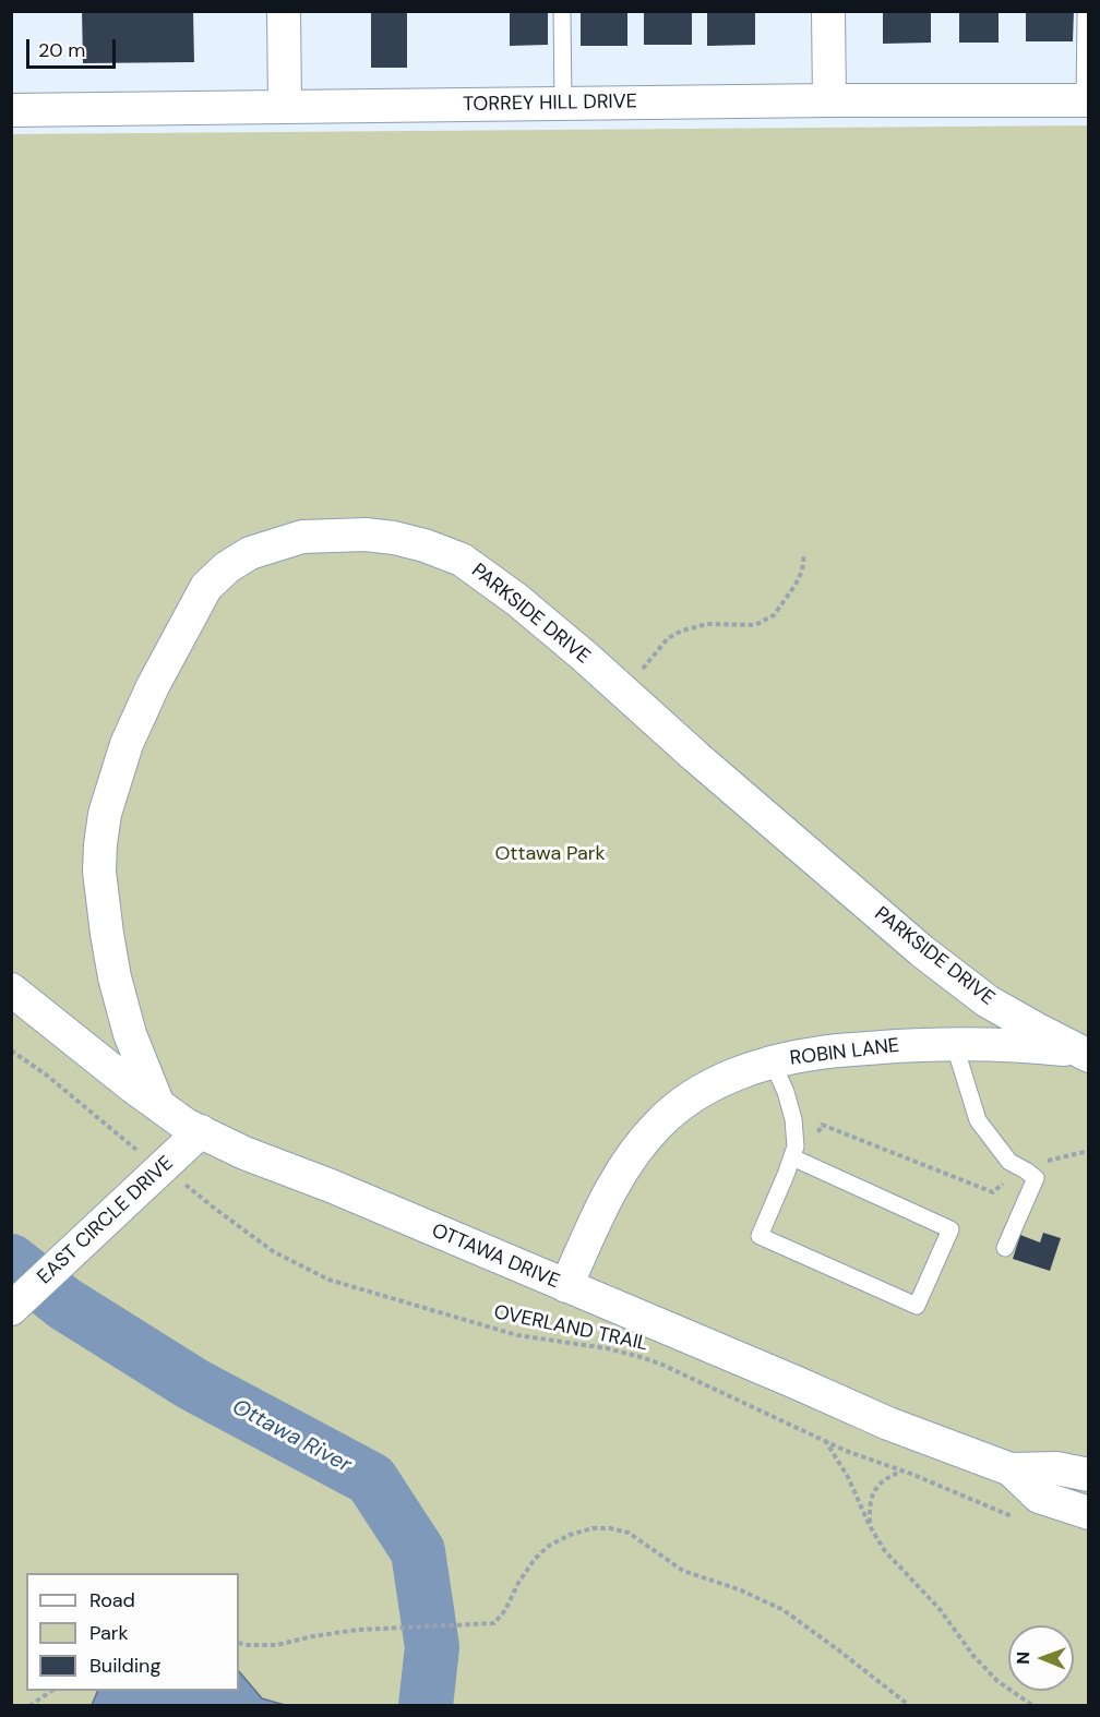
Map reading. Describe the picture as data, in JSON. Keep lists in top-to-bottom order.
{
  "streets": {
    "street": [
      "TORREY HILL DRIVE",
      "PARKSIDE DRIVE",
      "ROBIN LANE",
      "EAST CIRCLE DRIVE",
      "OTTAWA DRIVE"
    ],
    "path": ["OVERLAND TRAIL"]
  },
  "crossings": [
    ["PARKSIDE DRIVE", "ROBIN LANE"],
    ["PARKSIDE DRIVE", "OTTAWA DRIVE"],
    ["ROBIN LANE", "OTTAWA DRIVE"],
    ["EAST CIRCLE DRIVE", "OTTAWA DRIVE"],
    ["EAST CIRCLE DRIVE", "OVERLAND TRAIL"]
  ],
  "water": ["Ottawa River"],
  "parks": ["Ottawa Park"],
  "legend": ["Road", "Park", "Building"],
  "scale_bar": "20 m",
  "north": "left"
}
